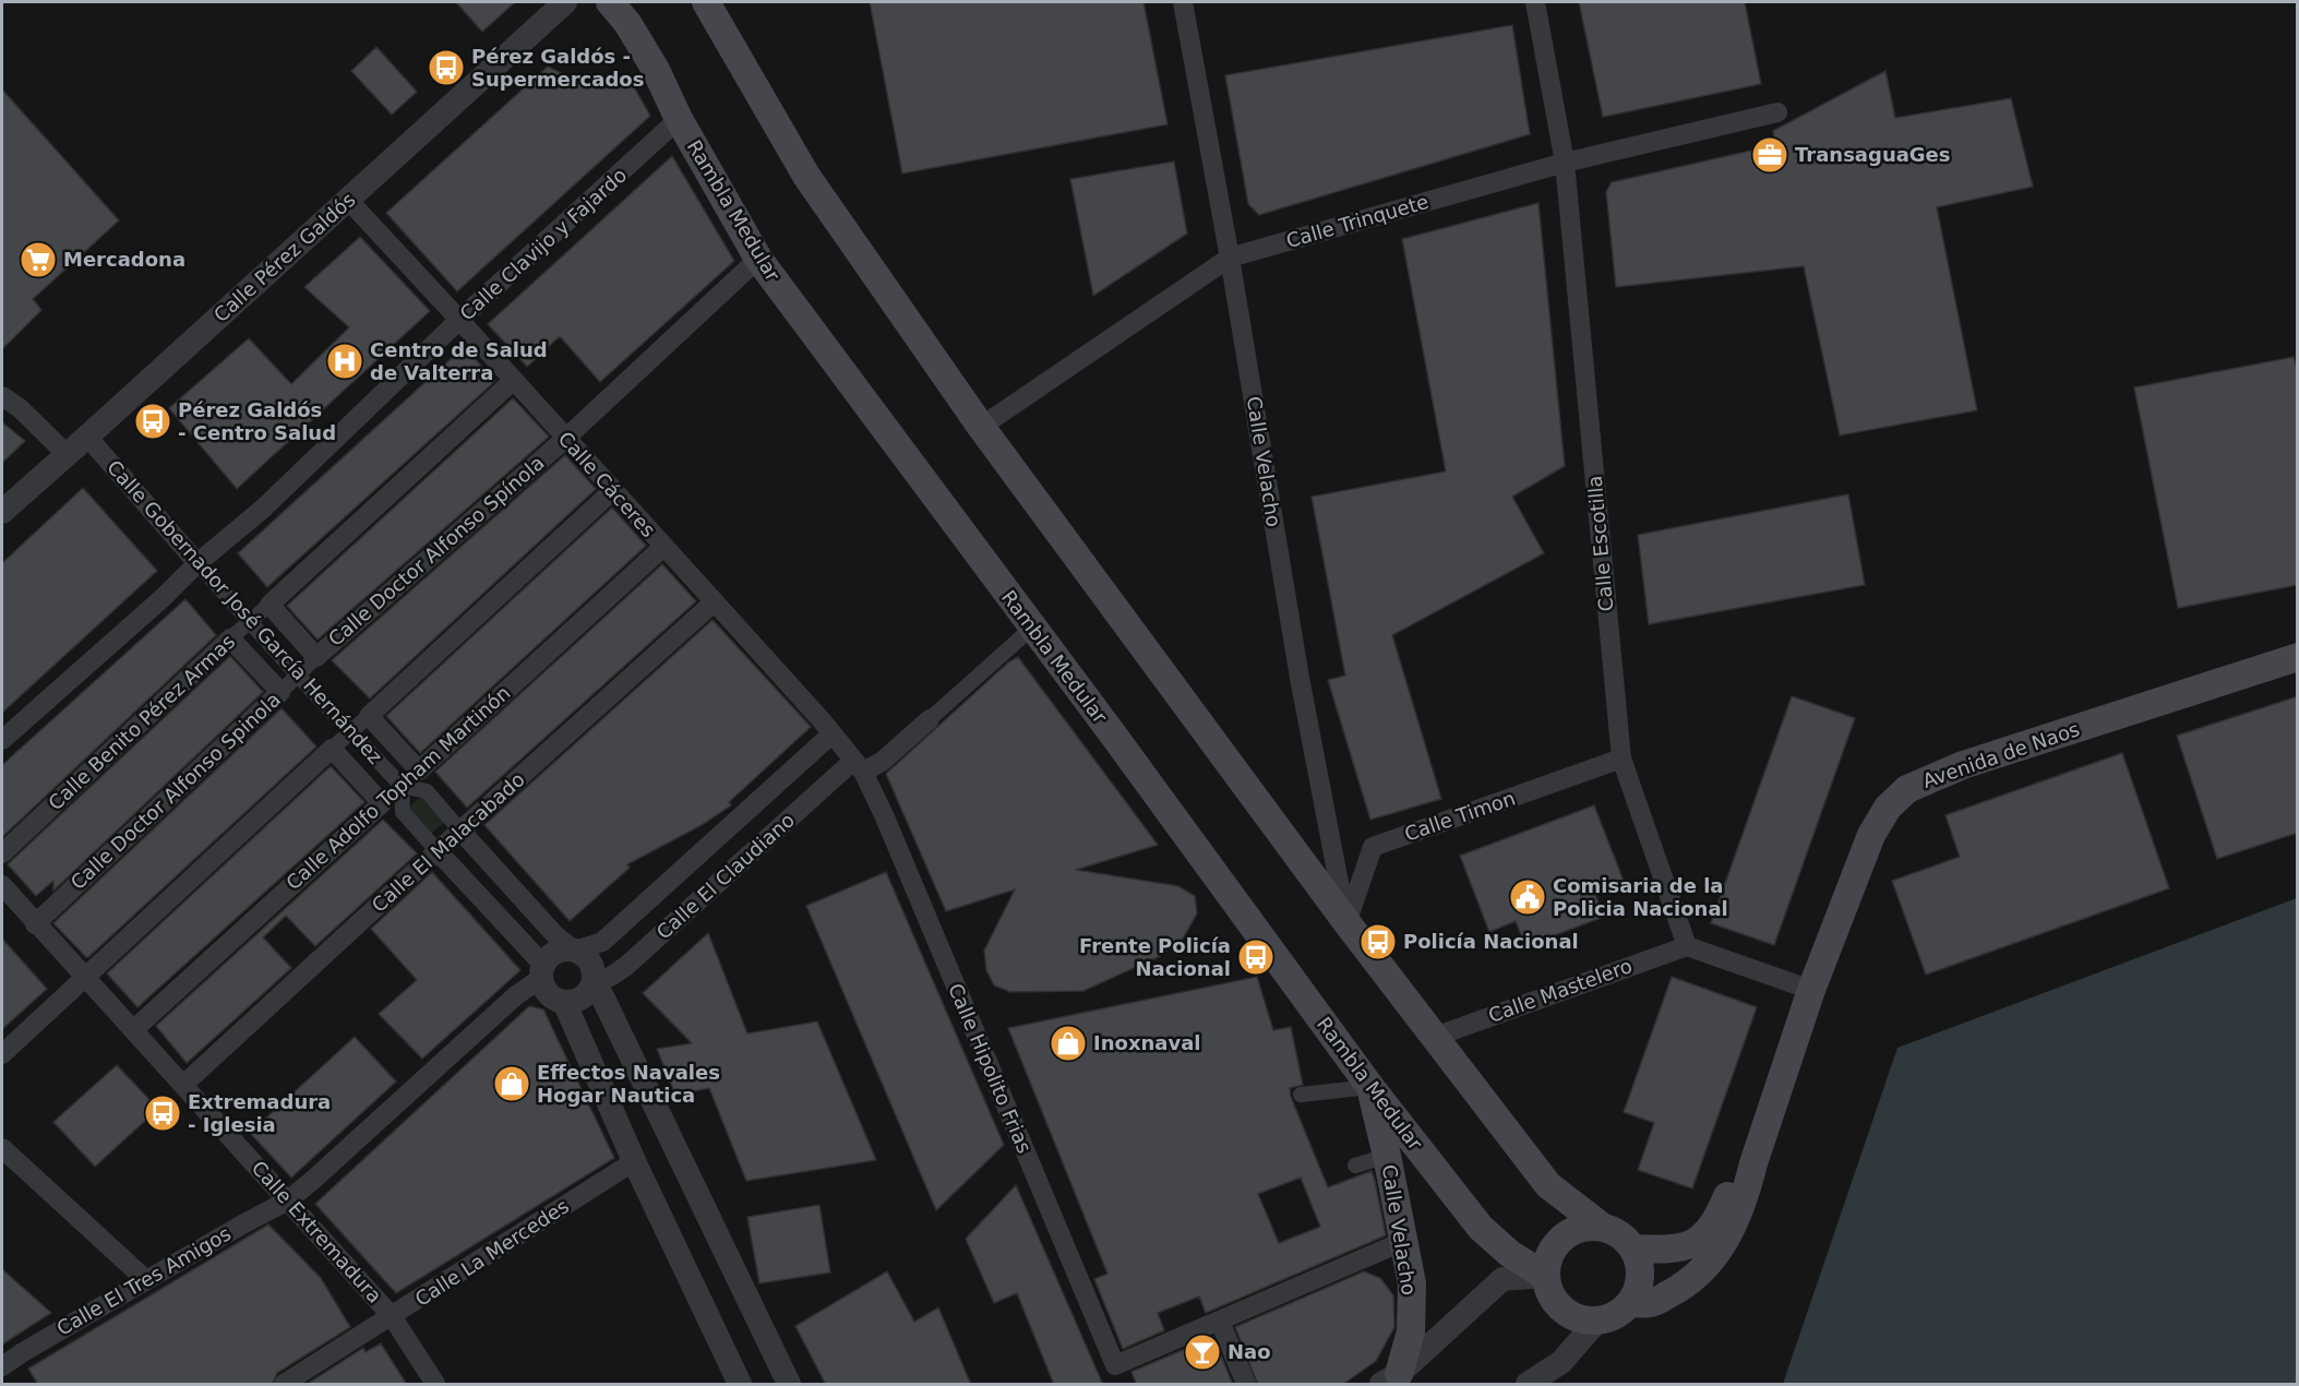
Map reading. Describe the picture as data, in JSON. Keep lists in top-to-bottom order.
{
  "streets": {
    "main road": ["Rambla Medular", "Calle Velacho", "Avenida de Naos"],
    "street": [
      "Calle Trinquete",
      "Calle Clavijo y Fajardo",
      "Calle Pérez Galdós",
      "Calle Cáceres",
      "Calle Escotilla",
      "Calle Doctor Alfonso Spínola",
      "Calle Gobernador José García Hernández",
      "Calle Benito Pérez Armas",
      "Calle Adolfo Topham Martinón",
      "Calle Doctor Alfonso Spinola",
      "Calle Timon",
      "Calle El Malacabado",
      "Calle El Claudiano",
      "Calle Mastelero",
      "Calle Hipolito Frias",
      "Calle Extremadura",
      "Calle La Mercedes",
      "Calle El Tres Amigos"
    ]
  },
  "crossings": [
    ["Rambla Medular", "Calle Clavijo y Fajardo"],
    ["Rambla Medular", "Calle Velacho"],
    ["Rambla Medular", "Calle Doctor Alfonso Spínola"],
    ["Rambla Medular", "Avenida de Naos"],
    ["Rambla Medular", "Calle El Claudiano"],
    ["Calle Trinquete", "Calle Velacho"],
    ["Calle Trinquete", "Calle Escotilla"],
    ["Calle Clavijo y Fajardo", "Calle Cáceres"],
    ["Calle Clavijo y Fajardo", "Calle Gobernador José García Hernández"],
    ["Calle Pérez Galdós", "Calle Cáceres"],
    ["Calle Pérez Galdós", "Calle Gobernador José García Hernández"],
    ["Calle Velacho", "Calle Timon"],
    ["Calle Cáceres", "Calle Doctor Alfonso Spínola"],
    ["Calle Cáceres", "Calle Benito Pérez Armas"],
    ["Calle Cáceres", "Calle Adolfo Topham Martinón"],
    ["Calle Cáceres", "Calle El Malacabado"],
    ["Calle Cáceres", "Calle El Claudiano"],
    ["Calle Cáceres", "Calle Hipolito Frias"],
    ["Calle Escotilla", "Calle Timon"],
    ["Calle Escotilla", "Calle Mastelero"],
    ["Calle Doctor Alfonso Spínola", "Calle Gobernador José García Hernández"],
    ["Calle Doctor Alfonso Spínola", "Calle Doctor Alfonso Spinola"],
    ["Calle Gobernador José García Hernández", "Calle Benito Pérez Armas"],
    ["Calle Gobernador José García Hernández", "Calle Adolfo Topham Martinón"],
    ["Calle Gobernador José García Hernández", "Calle Doctor Alfonso Spinola"],
    ["Calle Gobernador José García Hernández", "Calle El Malacabado"],
    ["Calle Gobernador José García Hernández", "Calle El Claudiano"],
    ["Calle Adolfo Topham Martinón", "Calle Extremadura"],
    ["Calle Doctor Alfonso Spinola", "Calle Extremadura"],
    ["Calle El Malacabado", "Calle Extremadura"],
    ["Calle El Claudiano", "Calle Hipolito Frias"],
    ["Calle Extremadura", "Calle La Mercedes"],
    ["Calle Extremadura", "Calle El Tres Amigos"]
  ],
  "places": {
    "bus stop": [
      "Pérez Galdós - Supermercados",
      "Pérez Galdós - Centro Salud",
      "Policía Nacional",
      "Frente Policía Nacional",
      "Extremadura - Iglesia"
    ],
    "office": ["TransaguaGes"],
    "supermarket": ["Mercadona"],
    "hospital": ["Centro de Salud de Valterra"],
    "public building": ["Comisaria de la Policia Nacional"],
    "shop": ["Inoxnaval", "Effectos Navales Hogar Nautica"],
    "bar": ["Nao"]
  }
}
